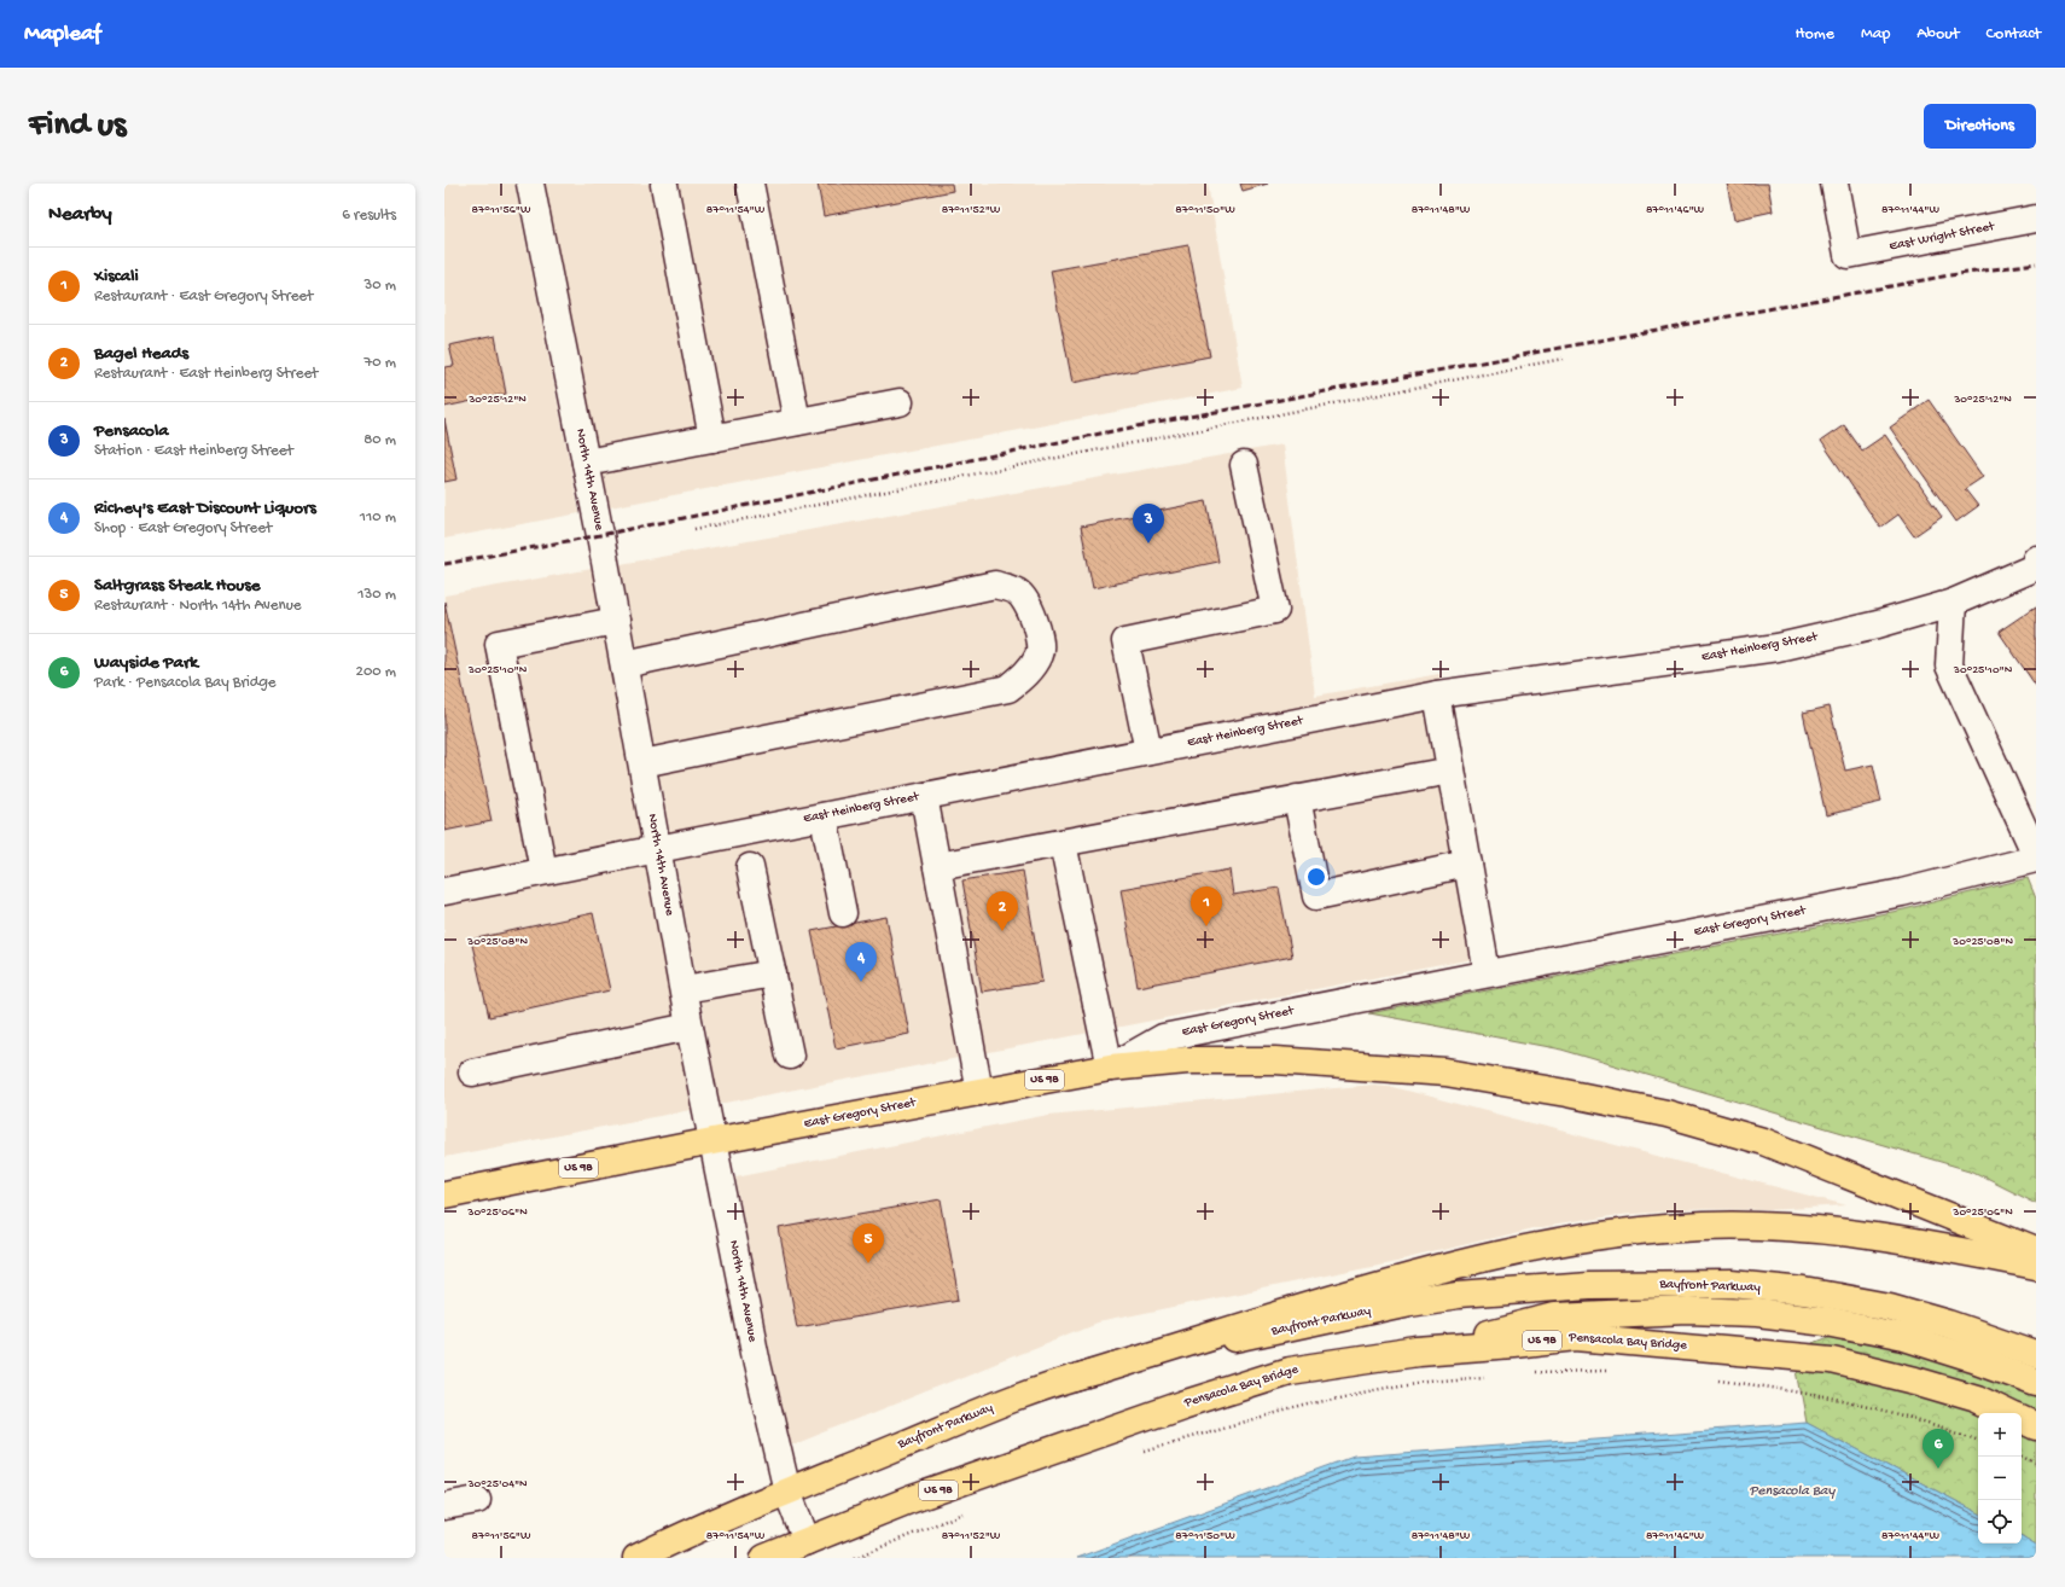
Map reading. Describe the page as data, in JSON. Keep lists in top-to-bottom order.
{
  "streets": {
    "main road": [
      "East Gregory Street",
      "US 98",
      "Bayfront Parkway",
      "Pensacola Bay Bridge"
    ],
    "street": ["East Wright Street", "North 14th Avenue", "East Heinberg Street"]
  },
  "crossings": [
    ["North 14th Avenue", "East Heinberg Street"],
    ["North 14th Avenue", "East Gregory Street"],
    ["North 14th Avenue", "US 98"],
    ["North 14th Avenue", "Bayfront Parkway"],
    ["North 14th Avenue", "Pensacola Bay Bridge"],
    ["East Heinberg Street", "East Gregory Street"],
    ["East Gregory Street", "US 98"],
    ["US 98", "Pensacola Bay Bridge"]
  ],
  "water": ["Pensacola Bay"],
  "page": {
    "header": "Mapleaf",
    "nav": [
      "Home",
      "Map",
      "About",
      "Contact"
    ],
    "buttons": "Directions",
    "title": "Find us",
    "heading": ["Nearby", "6 results"],
    "list": [
      {
        "mark": "1",
        "name": "Xiscali",
        "note": "Restaurant · East Gregory Street",
        "value": "30 m"
      },
      {
        "mark": "2",
        "name": "Bagel Heads",
        "note": "Restaurant · East Heinberg Street",
        "value": "70 m"
      },
      {
        "mark": "3",
        "name": "Pensacola",
        "note": "Station · East Heinberg Street",
        "value": "80 m"
      },
      {
        "mark": "4",
        "name": "Richey's East Discount Liquors",
        "note": "Shop · East Gregory Street",
        "value": "110 m"
      },
      {
        "mark": "5",
        "name": "Saltgrass Steak House",
        "note": "Restaurant · North 14th Avenue",
        "value": "130 m"
      },
      {
        "mark": "6",
        "name": "Wayside Park",
        "note": "Park · Pensacola Bay Bridge",
        "value": "200 m"
      }
    ],
    "pins": [
      "3",
      "1",
      "2",
      "4",
      "5",
      "6"
    ],
    "map_buttons": ["+", "−"]
  },
  "coordinates": [
    "87°11'56\"W",
    "87°11'54\"W",
    "87°11'52\"W",
    "87°11'50\"W",
    "87°11'48\"W",
    "87°11'46\"W",
    "87°11'44\"W",
    "30°25'12\"N",
    "30°25'10\"N",
    "30°25'08\"N",
    "30°25'06\"N",
    "30°25'04\"N"
  ]
}
